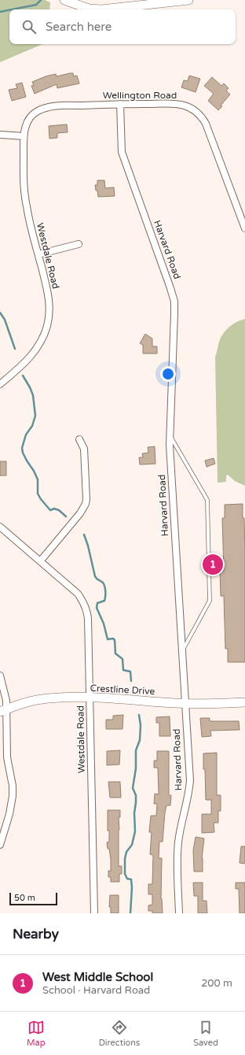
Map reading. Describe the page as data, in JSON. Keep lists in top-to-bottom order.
{
  "streets": {
    "street": [
      "Wellington Road",
      "Harvard Road",
      "Westdale Road",
      "Crestline Drive"
    ]
  },
  "crossings": [
    ["Wellington Road", "Harvard Road"],
    ["Wellington Road", "Westdale Road"],
    ["Harvard Road", "Crestline Drive"],
    ["Westdale Road", "Crestline Drive"]
  ],
  "scale_bar": "50 m",
  "page": {
    "search": "Search here",
    "pins": "1",
    "scale": "50 m",
    "heading": "Nearby",
    "list": [
      {
        "mark": "1",
        "name": "West Middle School",
        "note": "School · Harvard Road",
        "value": "200 m"
      }
    ],
    "nav": ["Map", "Directions", "Saved"]
  }
}
